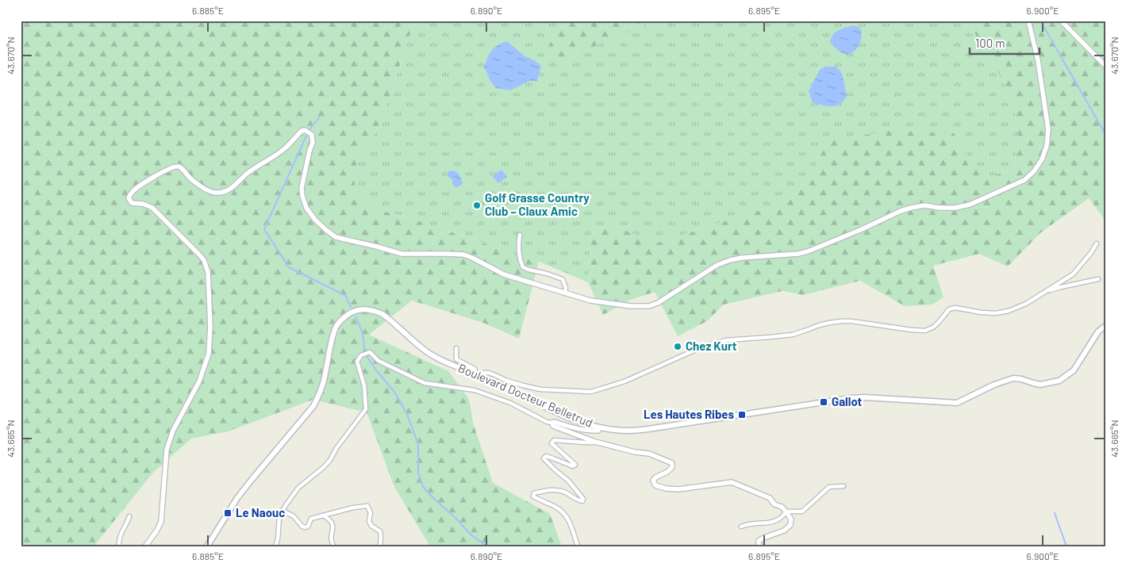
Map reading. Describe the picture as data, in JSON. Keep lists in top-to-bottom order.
{
  "streets": {
    "main road": ["Boulevard Docteur Belletrud"]
  },
  "places": {
    "other": ["Golf Grasse Country Club – Claux Amic", "Chez Kurt"],
    "transit": ["Gallot", "Les Hautes Ribes", "Le Naouc"]
  },
  "scale_bar": "100 m",
  "coordinates": [
    "6.885°E",
    "6.890°E",
    "6.895°E",
    "6.900°E",
    "43.670°N",
    "43.665°N"
  ]
}
